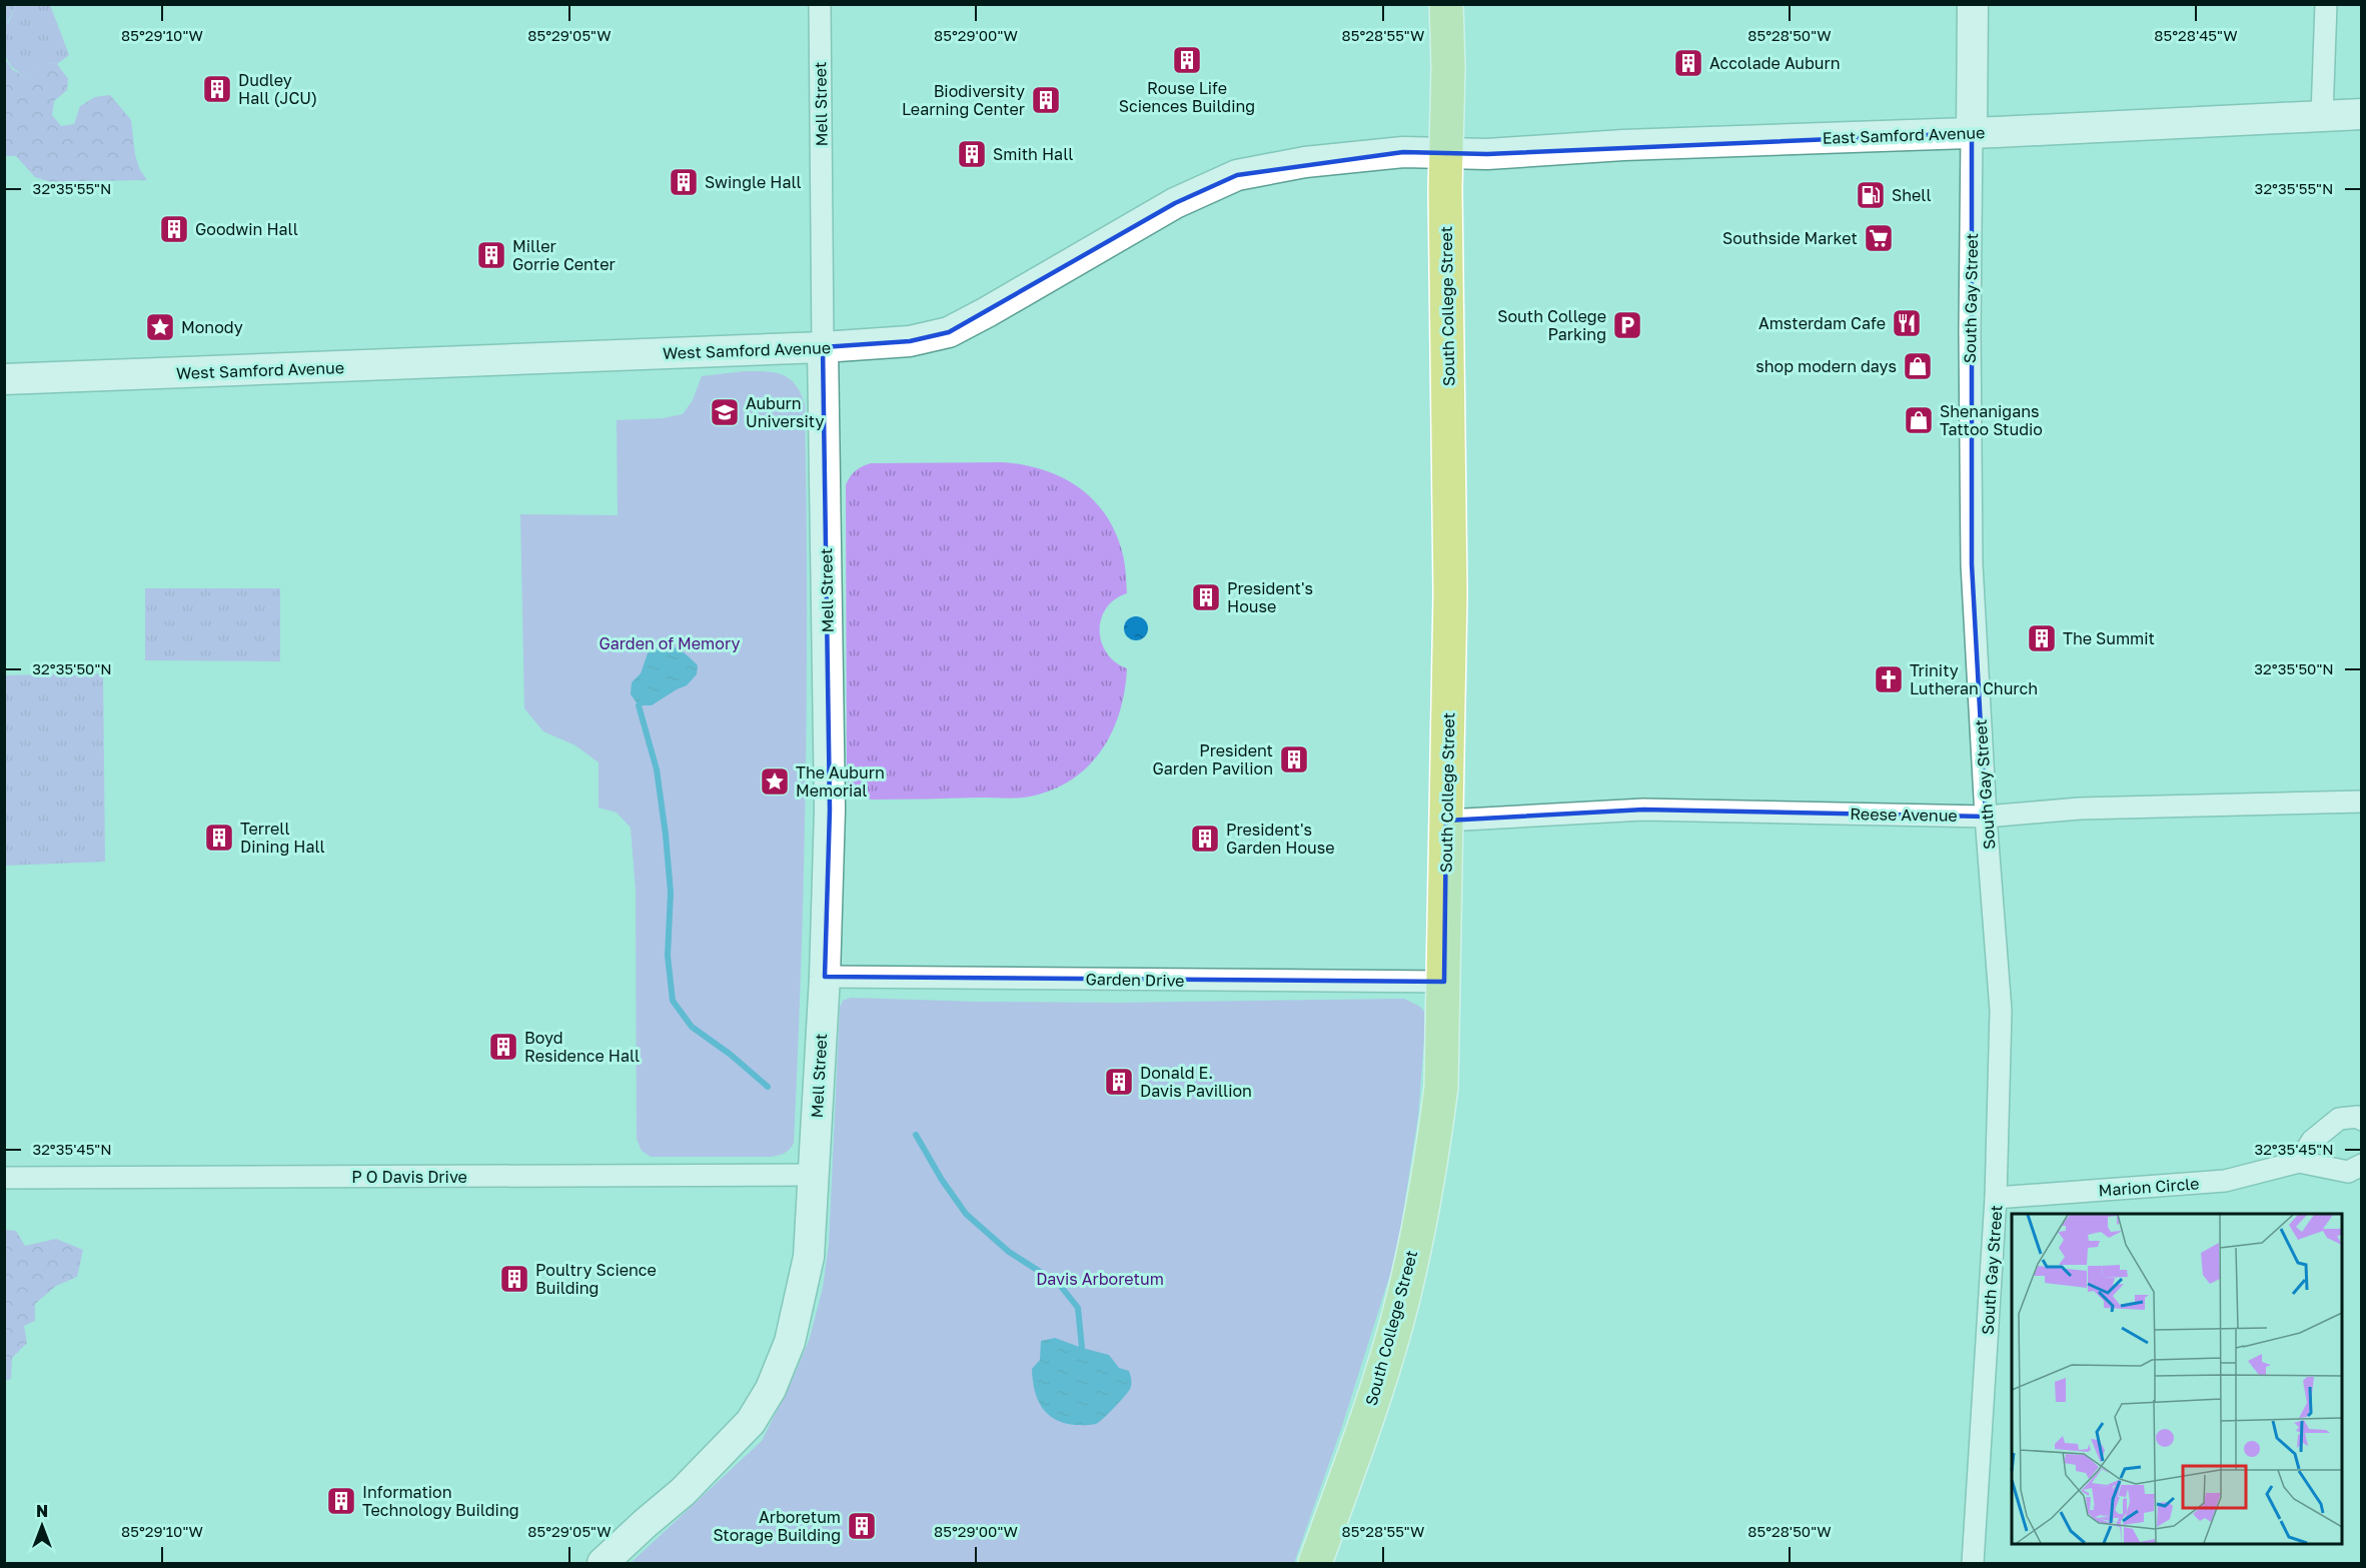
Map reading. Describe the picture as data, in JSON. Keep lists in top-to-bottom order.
{
  "streets": {
    "main road": ["South College Street"],
    "street": [
      "Mell Street",
      "East Samford Avenue",
      "South Gay Street",
      "West Samford Avenue",
      "Reese Avenue",
      "Garden Drive",
      "P O Davis Drive",
      "Marion Circle"
    ]
  },
  "crossings": [
    ["Mell Street", "West Samford Avenue"],
    ["Mell Street", "Garden Drive"],
    ["Mell Street", "P O Davis Drive"],
    ["East Samford Avenue", "South Gay Street"],
    ["East Samford Avenue", "South College Street"],
    ["East Samford Avenue", "West Samford Avenue"],
    ["South Gay Street", "Reese Avenue"],
    ["South Gay Street", "Marion Circle"],
    ["South College Street", "West Samford Avenue"],
    ["South College Street", "Reese Avenue"],
    ["South College Street", "Garden Drive"]
  ],
  "parks": ["Garden of Memory", "Davis Arboretum"],
  "places": {
    "building": [
      "Rouse Life Sciences Building",
      "Accolade Auburn",
      "Dudley Hall (JCU)",
      "Biodiversity Learning Center",
      "Smith Hall",
      "Swingle Hall",
      "Goodwin Hall",
      "Miller Gorrie Center",
      "President's House",
      "The Summit",
      "President Garden Pavilion",
      "Terrell Dining Hall",
      "President's Garden House",
      "Boyd Residence Hall",
      "Donald E. Davis Pavillion",
      "Poultry Science Building",
      "Information Technology Building",
      "Arboretum Storage Building"
    ],
    "fuel station": ["Shell"],
    "supermarket": ["Southside Market"],
    "restaurant": ["Amsterdam Cafe"],
    "parking": ["South College Parking"],
    "place": ["Monody", "The Auburn Memorial"],
    "shop": ["shop modern days", "Shenanigans Tattoo Studio"],
    "school or university": ["Auburn University"],
    "church": ["Trinity Lutheran Church"]
  },
  "north": "top",
  "coordinates": [
    "85°29'10\"W",
    "85°29'05\"W",
    "85°29'00\"W",
    "85°28'55\"W",
    "85°28'50\"W",
    "85°28'45\"W",
    "32°35'55\"N",
    "32°35'50\"N",
    "32°35'45\"N"
  ]
}
